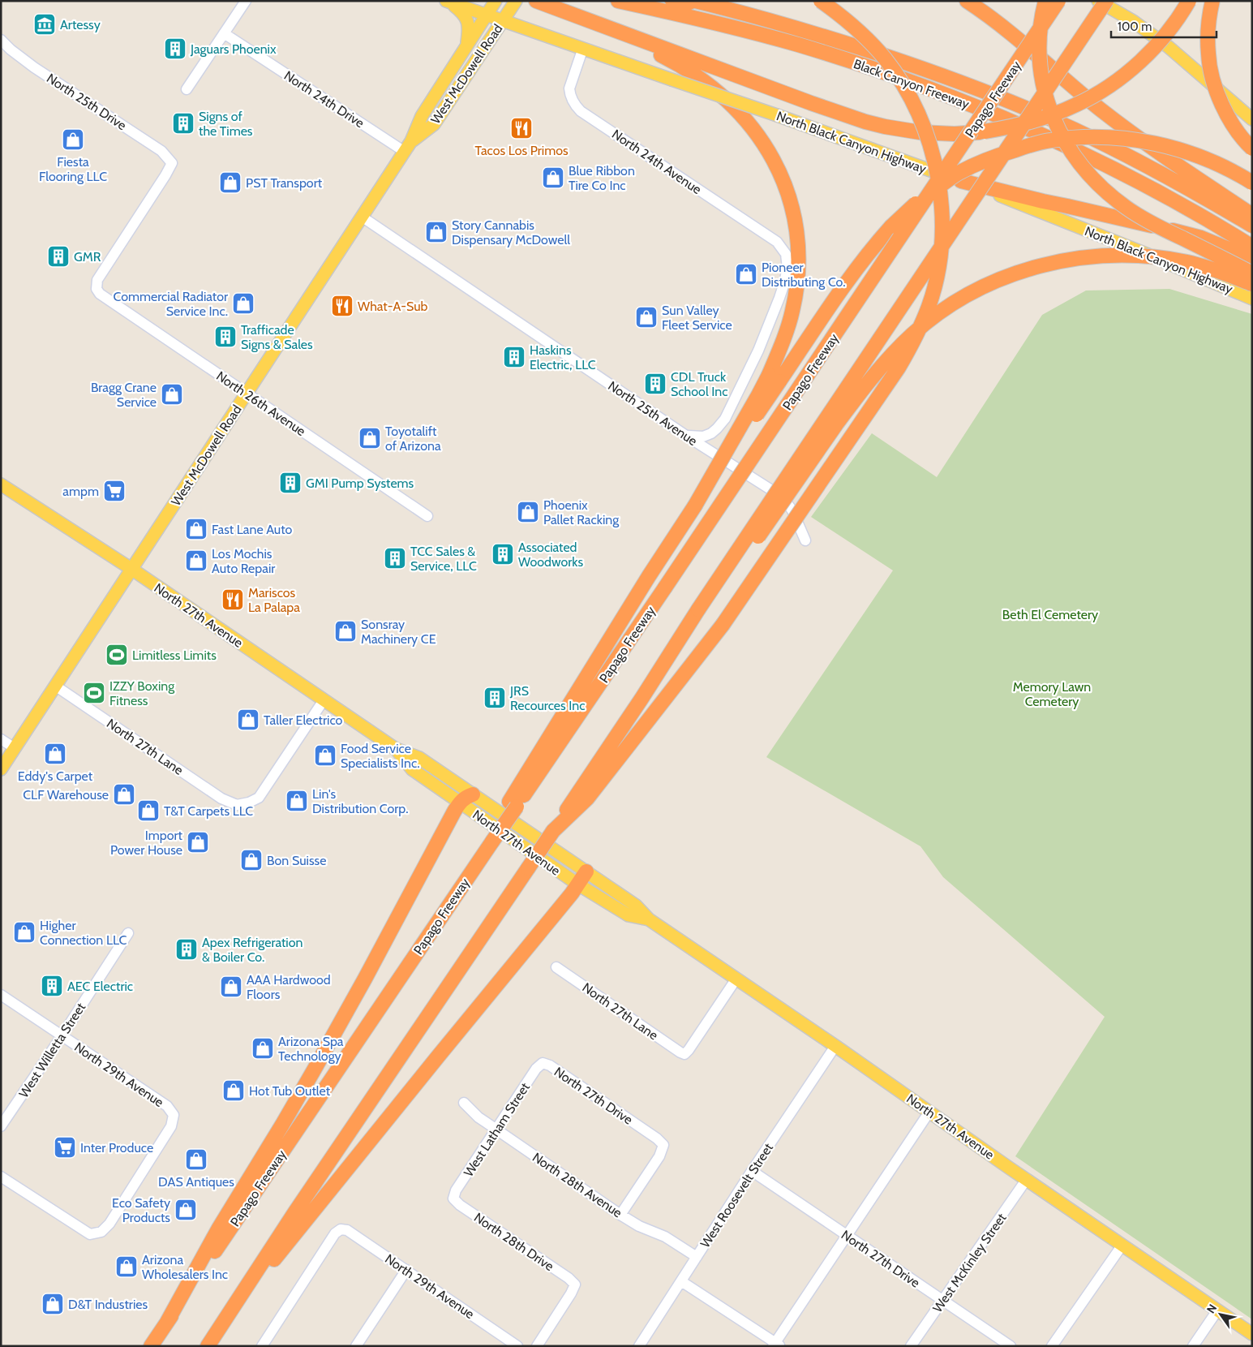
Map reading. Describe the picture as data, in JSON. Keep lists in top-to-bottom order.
{
  "streets": {
    "highway": ["Black Canyon Freeway", "Papago Freeway"],
    "main road": ["West McDowell Road", "North Black Canyon Highway", "North 27th Avenue"],
    "street": [
      "North 24th Drive",
      "North 25th Drive",
      "North 24th Avenue",
      "North 26th Avenue",
      "North 25th Avenue",
      "North 27th Lane",
      "West Willetta Street",
      "North 29th Avenue",
      "North 27th Drive",
      "West Latham Street",
      "North 28th Avenue",
      "West Roosevelt Street",
      "North 28th Drive",
      "West McKinley Street"
    ]
  },
  "crossings": [
    ["West McDowell Road", "North 24th Drive"],
    ["West McDowell Road", "North Black Canyon Highway"],
    ["West McDowell Road", "North 26th Avenue"],
    ["West McDowell Road", "North 25th Avenue"],
    ["West McDowell Road", "North 27th Avenue"],
    ["West McDowell Road", "North 27th Lane"],
    ["North 25th Drive", "North 26th Avenue"],
    ["North Black Canyon Highway", "North 24th Avenue"],
    ["North 24th Avenue", "North 25th Avenue"],
    ["North 27th Avenue", "North 27th Lane"],
    ["North 27th Avenue", "West Roosevelt Street"],
    ["North 27th Avenue", "West McKinley Street"],
    ["West Willetta Street", "North 29th Avenue"],
    ["North 27th Drive", "West Latham Street"],
    ["North 27th Drive", "North 28th Avenue"],
    ["North 27th Drive", "West Roosevelt Street"],
    ["North 27th Drive", "West McKinley Street"],
    ["West Latham Street", "North 28th Avenue"],
    ["West Latham Street", "North 28th Drive"],
    ["North 28th Avenue", "West Roosevelt Street"]
  ],
  "parks": ["Beth El Cemetery", "Memory Lawn Cemetery"],
  "places": {
    "museum": ["Artessy"],
    "building": [
      "Jaguars Phoenix",
      "Signs of the Times",
      "GMR",
      "Trafficade Signs & Sales",
      "Haskins Electric, LLC",
      "CDL Truck School Inc",
      "GMI Pump Systems",
      "Associated Woodworks",
      "TCC Sales & Service, LLC",
      "JRS Recources Inc",
      "Apex Refrigeration & Boiler Co.",
      "AEC Electric"
    ],
    "restaurant": ["Tacos Los Primos", "What-A-Sub", "Mariscos La Palapa"],
    "shop": [
      "Fiesta Flooring LLC",
      "Blue Ribbon Tire Co Inc",
      "PST Transport",
      "Story Cannabis Dispensary McDowell",
      "Pioneer Distributing Co.",
      "Commercial Radiator Service Inc.",
      "Sun Valley Fleet Service",
      "Bragg Crane Service",
      "Toyotalift of Arizona",
      "Phoenix Pallet Racking",
      "Fast Lane Auto",
      "Los Mochis Auto Repair",
      "Sonsray Machinery CE",
      "Taller Electrico",
      "Eddy's Carpet",
      "Food Service Specialists Inc.",
      "CLF Warehouse",
      "Lin's Distribution Corp.",
      "T&T Carpets LLC",
      "Import Power House",
      "Bon Suisse",
      "Higher Connection LLC",
      "AAA Hardwood Floors",
      "Arizona Spa Technology",
      "Hot Tub Outlet",
      "DAS Antiques",
      "Eco Safety Products",
      "Arizona Wholesalers Inc",
      "D&T Industries"
    ],
    "supermarket": ["ampm", "Inter Produce"],
    "sports": ["Limitless Limits", "IZZY Boxing Fitness"]
  },
  "scale_bar": "100 m",
  "north": "top left"
}
